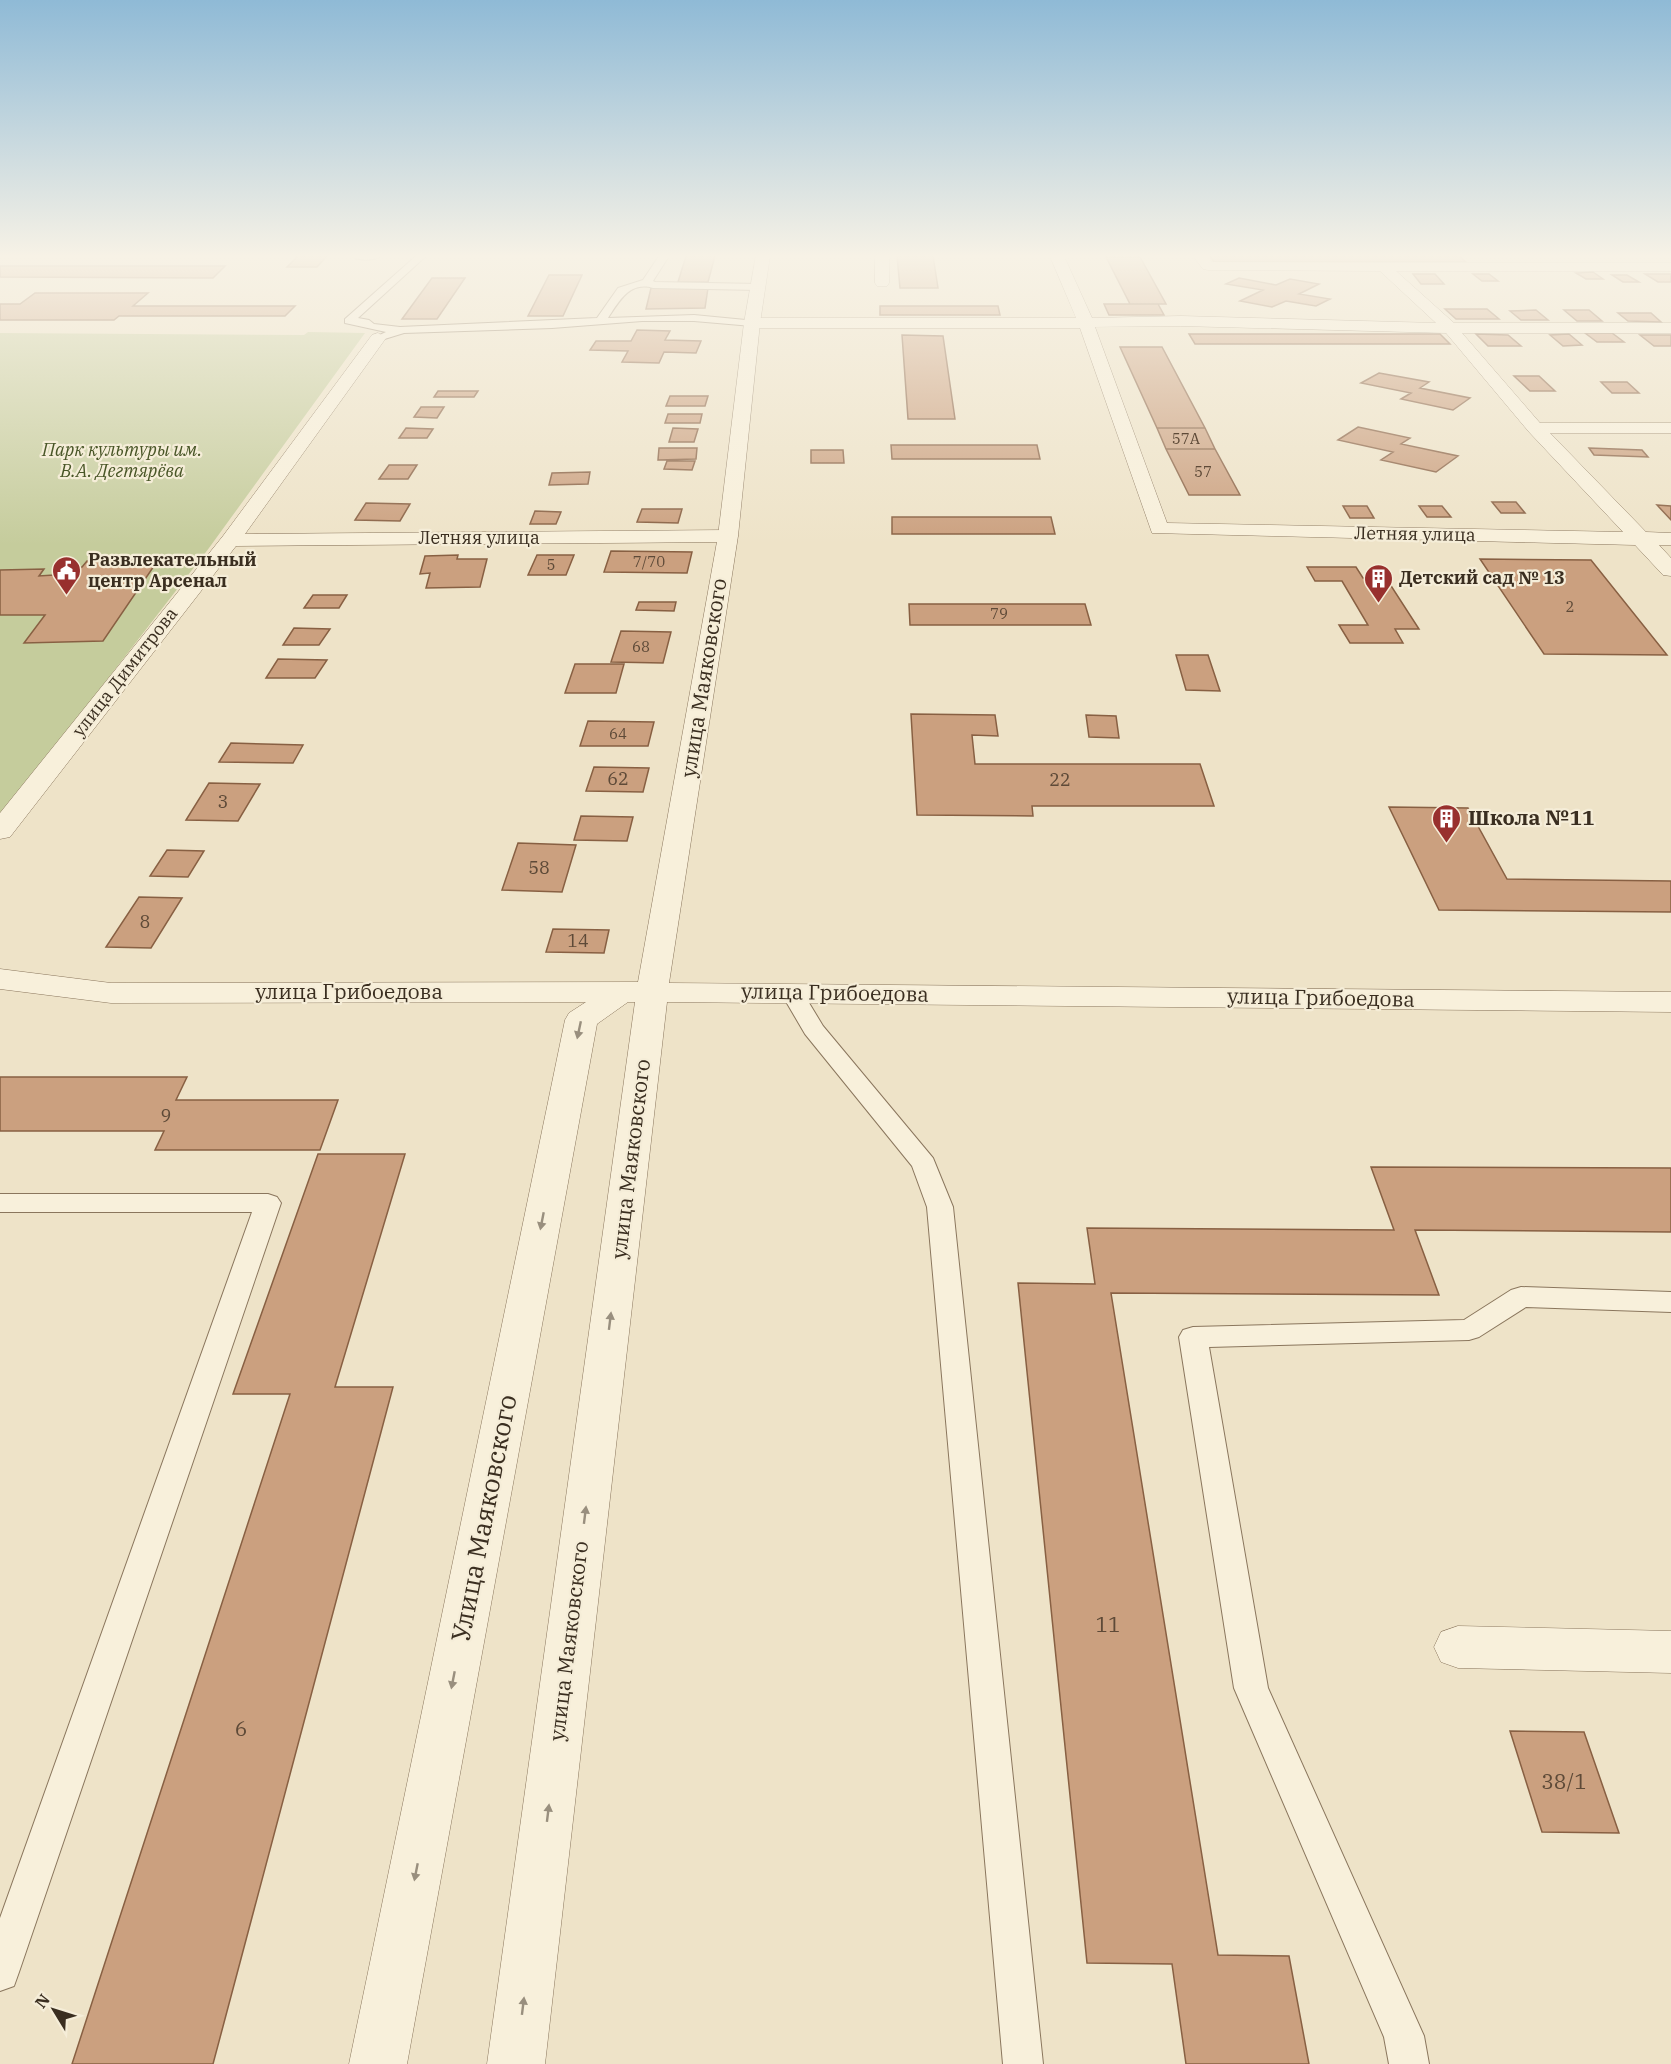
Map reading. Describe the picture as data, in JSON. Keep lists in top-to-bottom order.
{
  "streets": {
    "street": [
      "Летняя улица",
      "улица Димитрова",
      "улица Маяковского",
      "улица Грибоедова",
      "Улица Маяковского"
    ]
  },
  "crossings": [
    ["Летняя улица", "улица Димитрова"],
    ["Летняя улица", "улица Маяковского"],
    ["улица Маяковского", "улица Грибоедова"],
    ["улица Маяковского", "Улица Маяковского"],
    ["улица Грибоедова", "Улица Маяковского"]
  ],
  "one_way": ["улица Маяковского", "Улица Маяковского"],
  "parks": ["Парк культуры им. В.А. Дегтярёва"],
  "places": {
    "public building": ["Развлекательный центр Арсенал"],
    "building": ["Детский сад № 13", "Школа №11"]
  },
  "house_numbers": [
    "57А",
    "57",
    "7/70",
    "5",
    "2",
    "79",
    "68",
    "64",
    "62",
    "22",
    "3",
    "58",
    "8",
    "14",
    "9",
    "11",
    "6",
    "38/1"
  ],
  "north": "top left"
}
